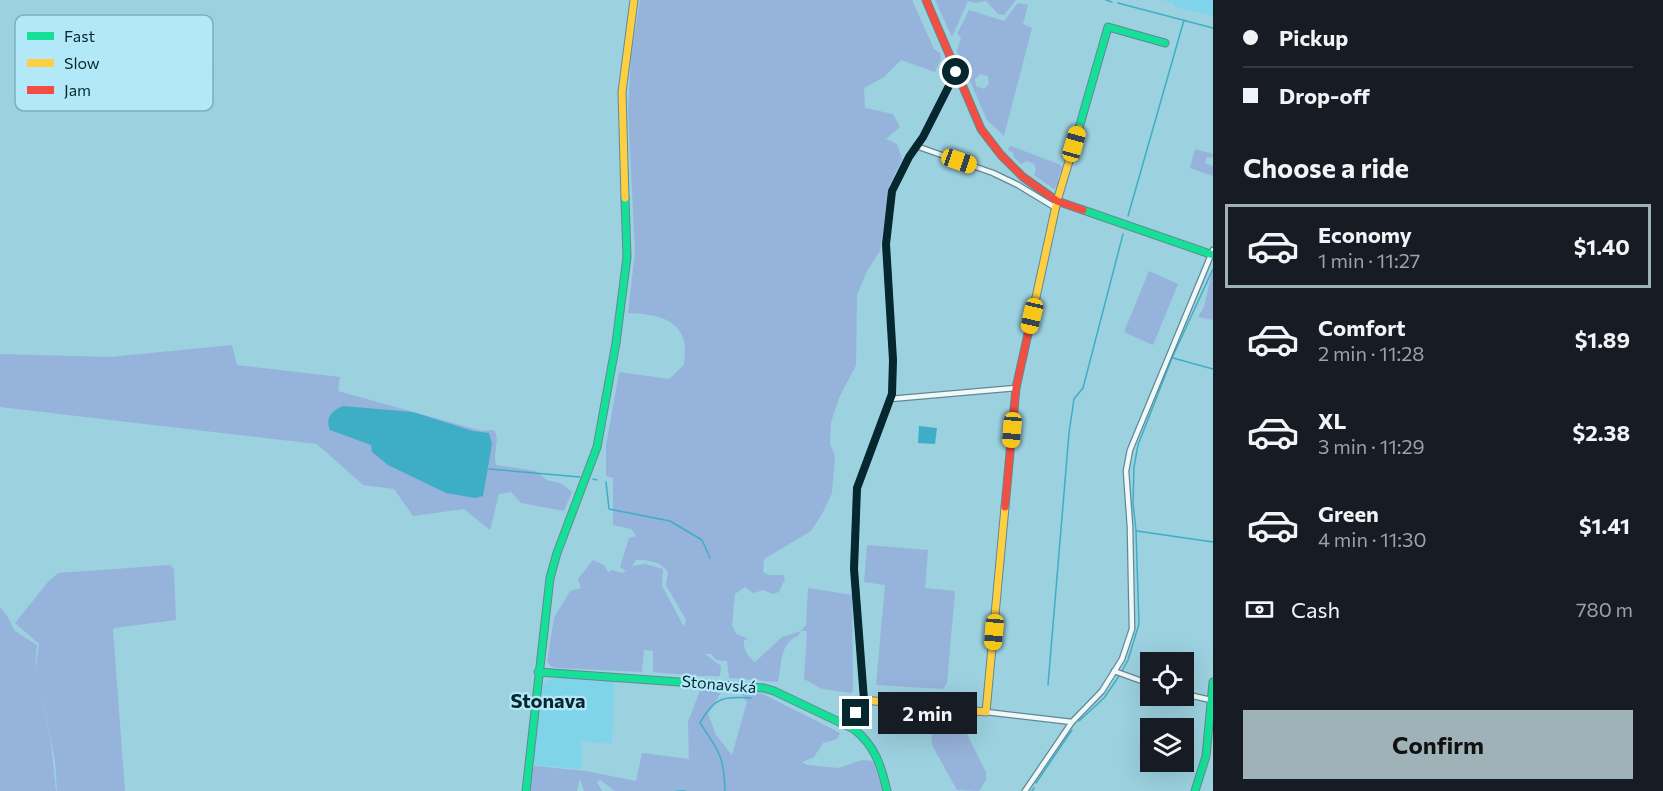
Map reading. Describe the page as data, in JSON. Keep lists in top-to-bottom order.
{
  "streets": {
    "street": ["Stonavská"]
  },
  "districts": ["Stonava"],
  "legend": ["Fast", "Slow", "Jam"],
  "page": {
    "banner": ["Pickup", "Drop-off"],
    "heading": "Choose a ride",
    "list": [
      {
        "name": "Economy",
        "note": "1 min · 11:27",
        "value": "$1.40"
      },
      {
        "name": "Comfort",
        "note": "2 min · 11:28",
        "value": "$1.89"
      },
      {
        "name": "XL",
        "note": "3 min · 11:29",
        "value": "$2.38"
      },
      {
        "name": "Green",
        "note": "4 min · 11:30",
        "value": "$1.41"
      }
    ],
    "pay": ["Cash", "780 m"],
    "bubble": "2 min",
    "buttons": "Confirm"
  }
}
